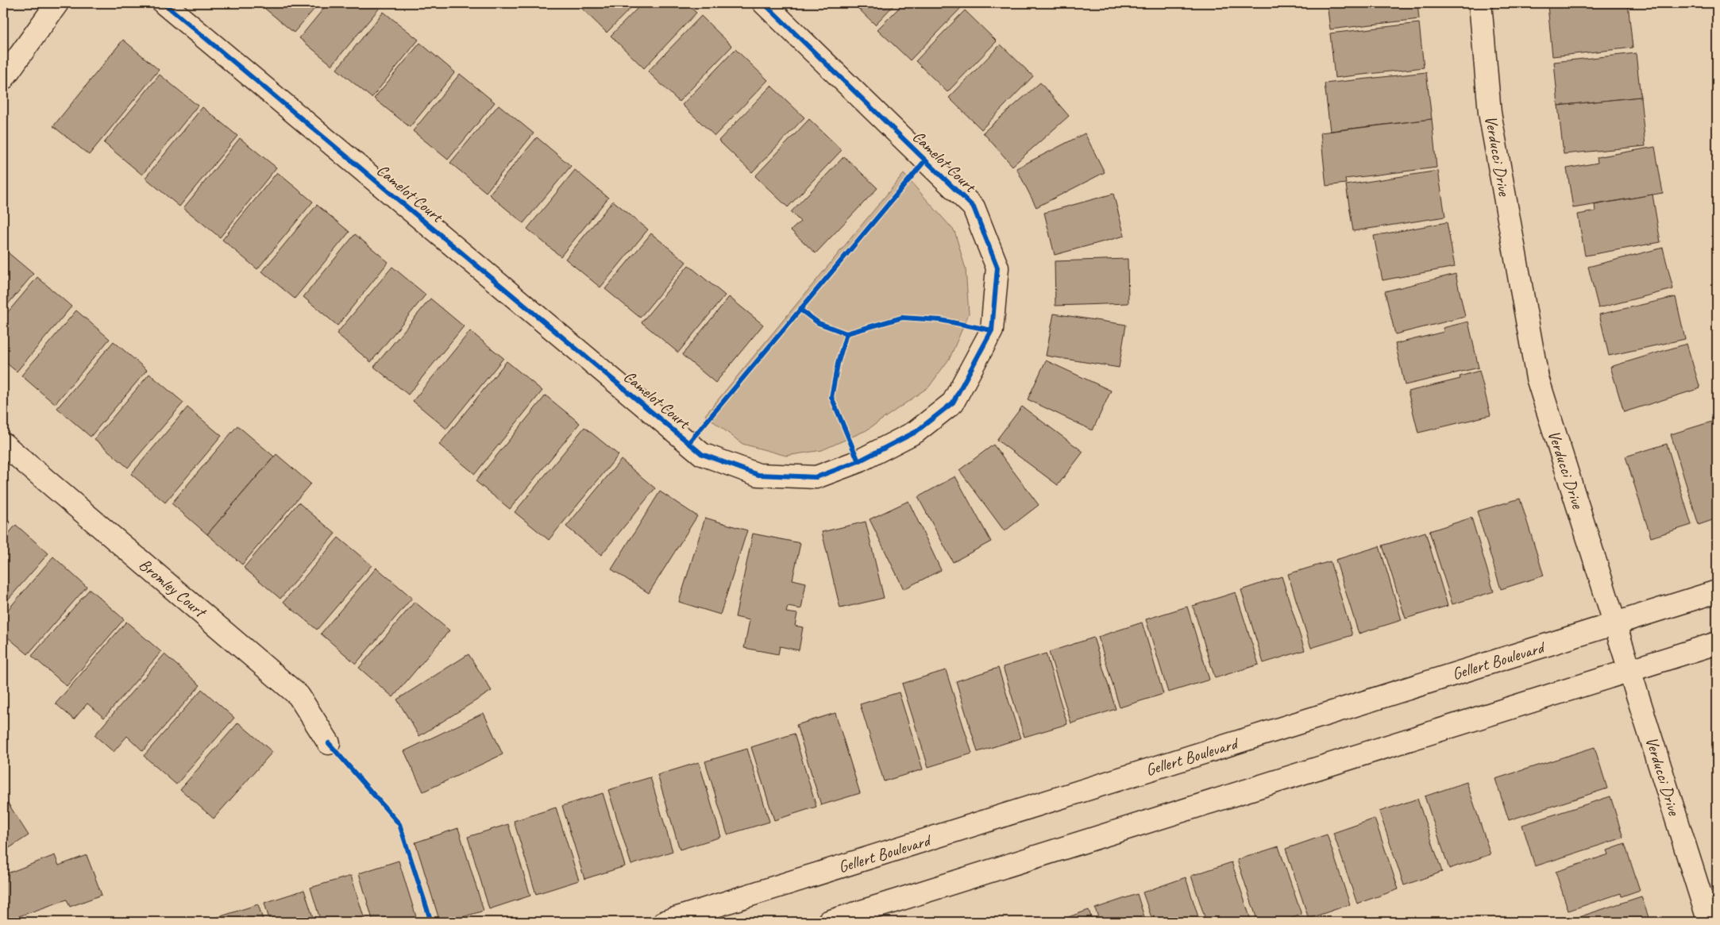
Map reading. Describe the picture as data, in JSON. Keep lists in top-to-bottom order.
{
  "streets": {
    "street": [
      "Verducci Drive",
      "Camelot Court",
      "Bromley Court",
      "Gellert Boulevard"
    ]
  },
  "crossings": [
    ["Verducci Drive", "Gellert Boulevard"]
  ]
}
